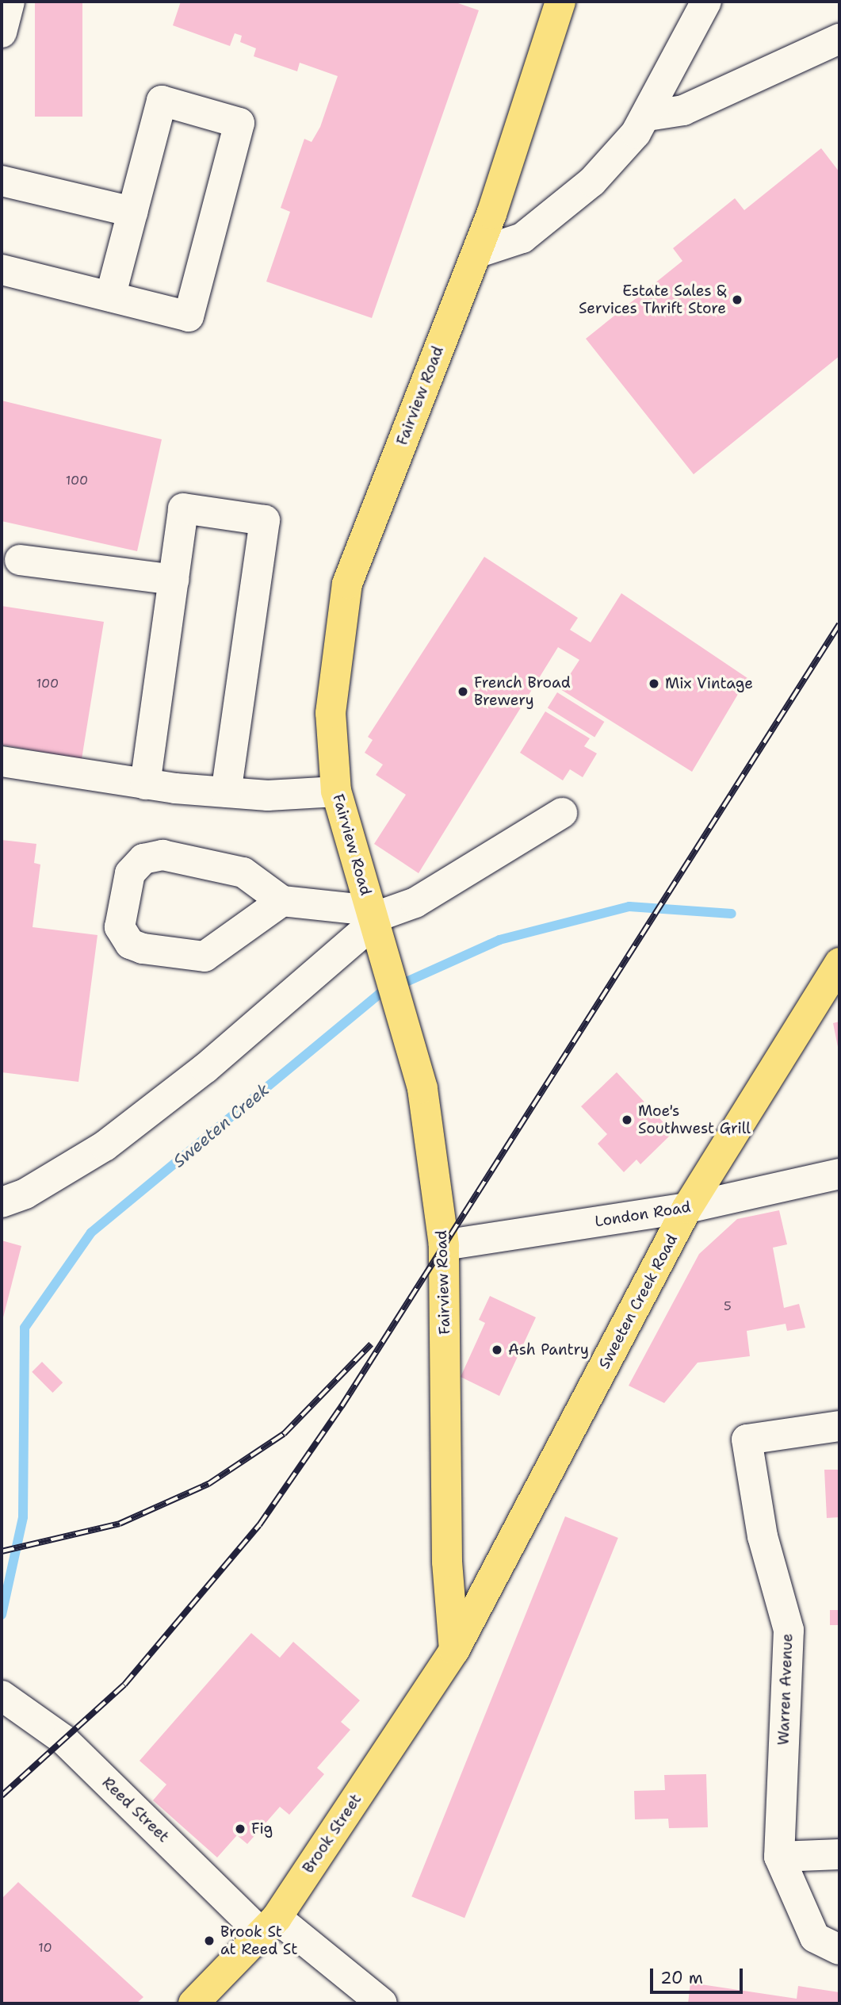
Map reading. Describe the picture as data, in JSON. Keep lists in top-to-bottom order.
{
  "streets": {
    "main road": ["Fairview Road", "Sweeten Creek Road", "Brook Street"],
    "street": ["London Road", "Warren Avenue", "Reed Street"]
  },
  "crossings": [
    ["Fairview Road", "London Road"],
    ["Fairview Road", "Sweeten Creek Road"],
    ["Fairview Road", "Brook Street"],
    ["London Road", "Sweeten Creek Road"],
    ["Sweeten Creek Road", "Brook Street"],
    ["Reed Street", "Brook Street"]
  ],
  "water": ["Sweeten Creek"],
  "places": [
    "Estate Sales & Services Thrift Store",
    "Mix Vintage",
    "French Broad Brewery",
    "Moe's Southwest Grill",
    "Ash Pantry",
    "Fig",
    "Brook St at Reed St"
  ],
  "house_numbers": [
    "100",
    "100",
    "5",
    "10"
  ],
  "scale_bar": "20 m"
}
